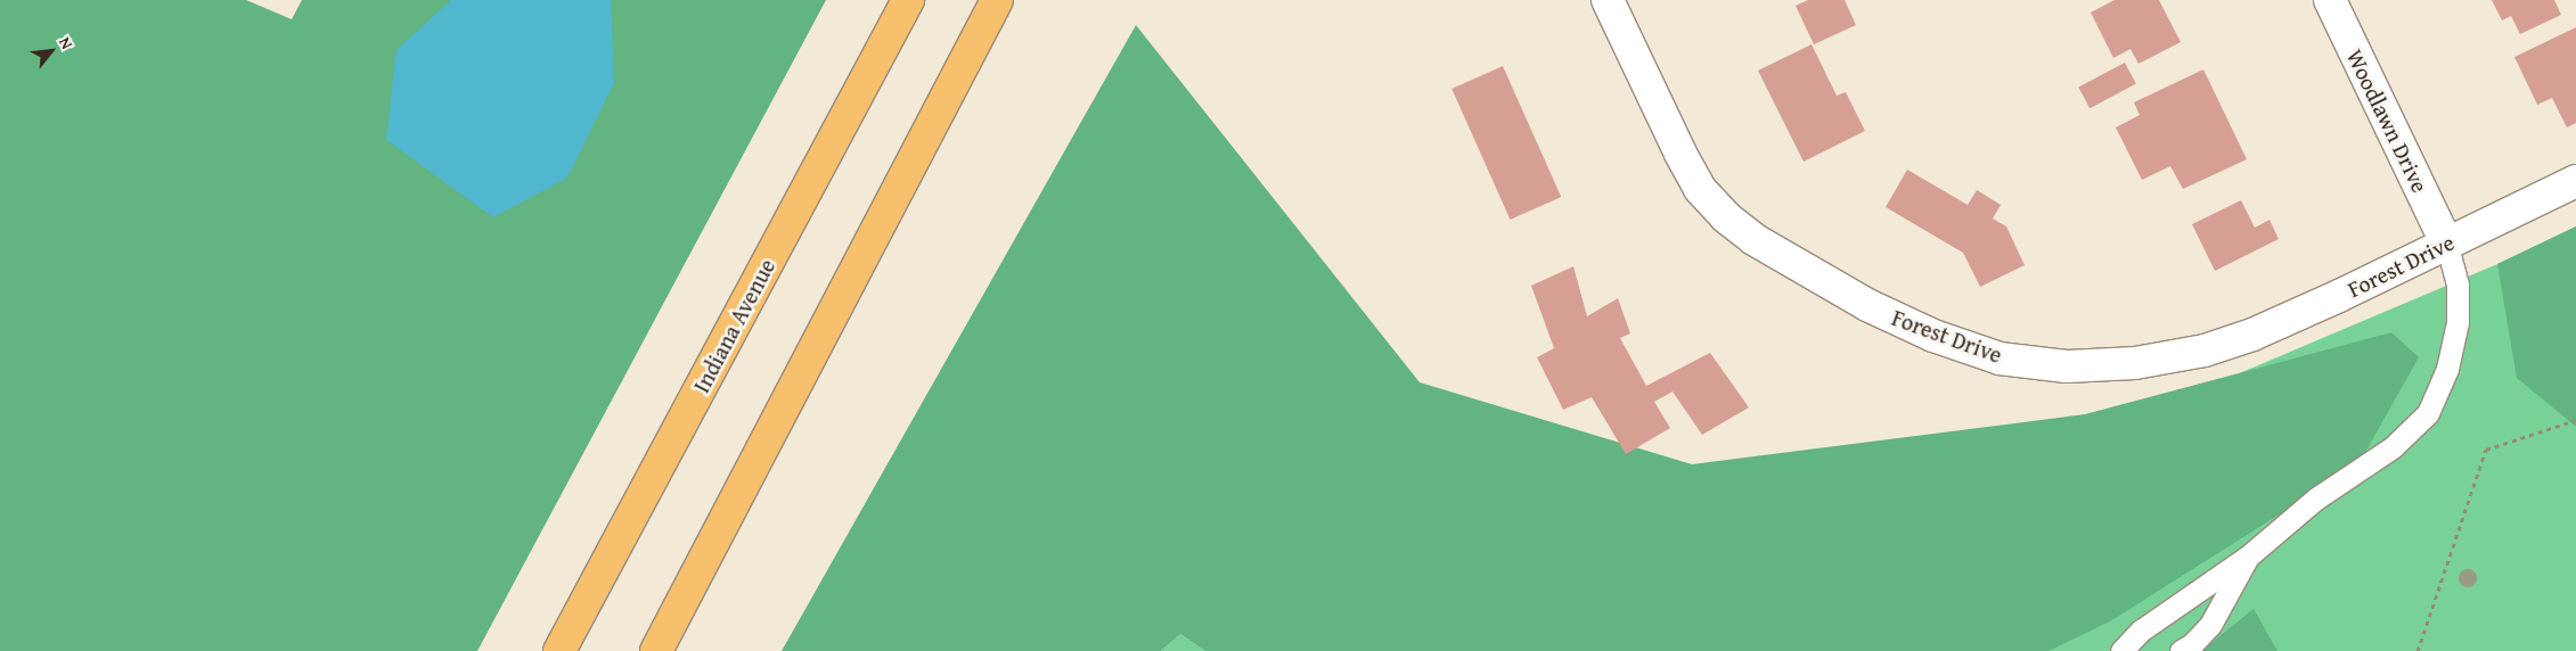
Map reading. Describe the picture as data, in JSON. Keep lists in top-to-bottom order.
{
  "streets": {
    "main road": ["Indiana Avenue"],
    "street": ["Woodlawn Drive", "Forest Drive"]
  },
  "crossings": [
    ["Woodlawn Drive", "Forest Drive"]
  ],
  "north": "top right"
}
